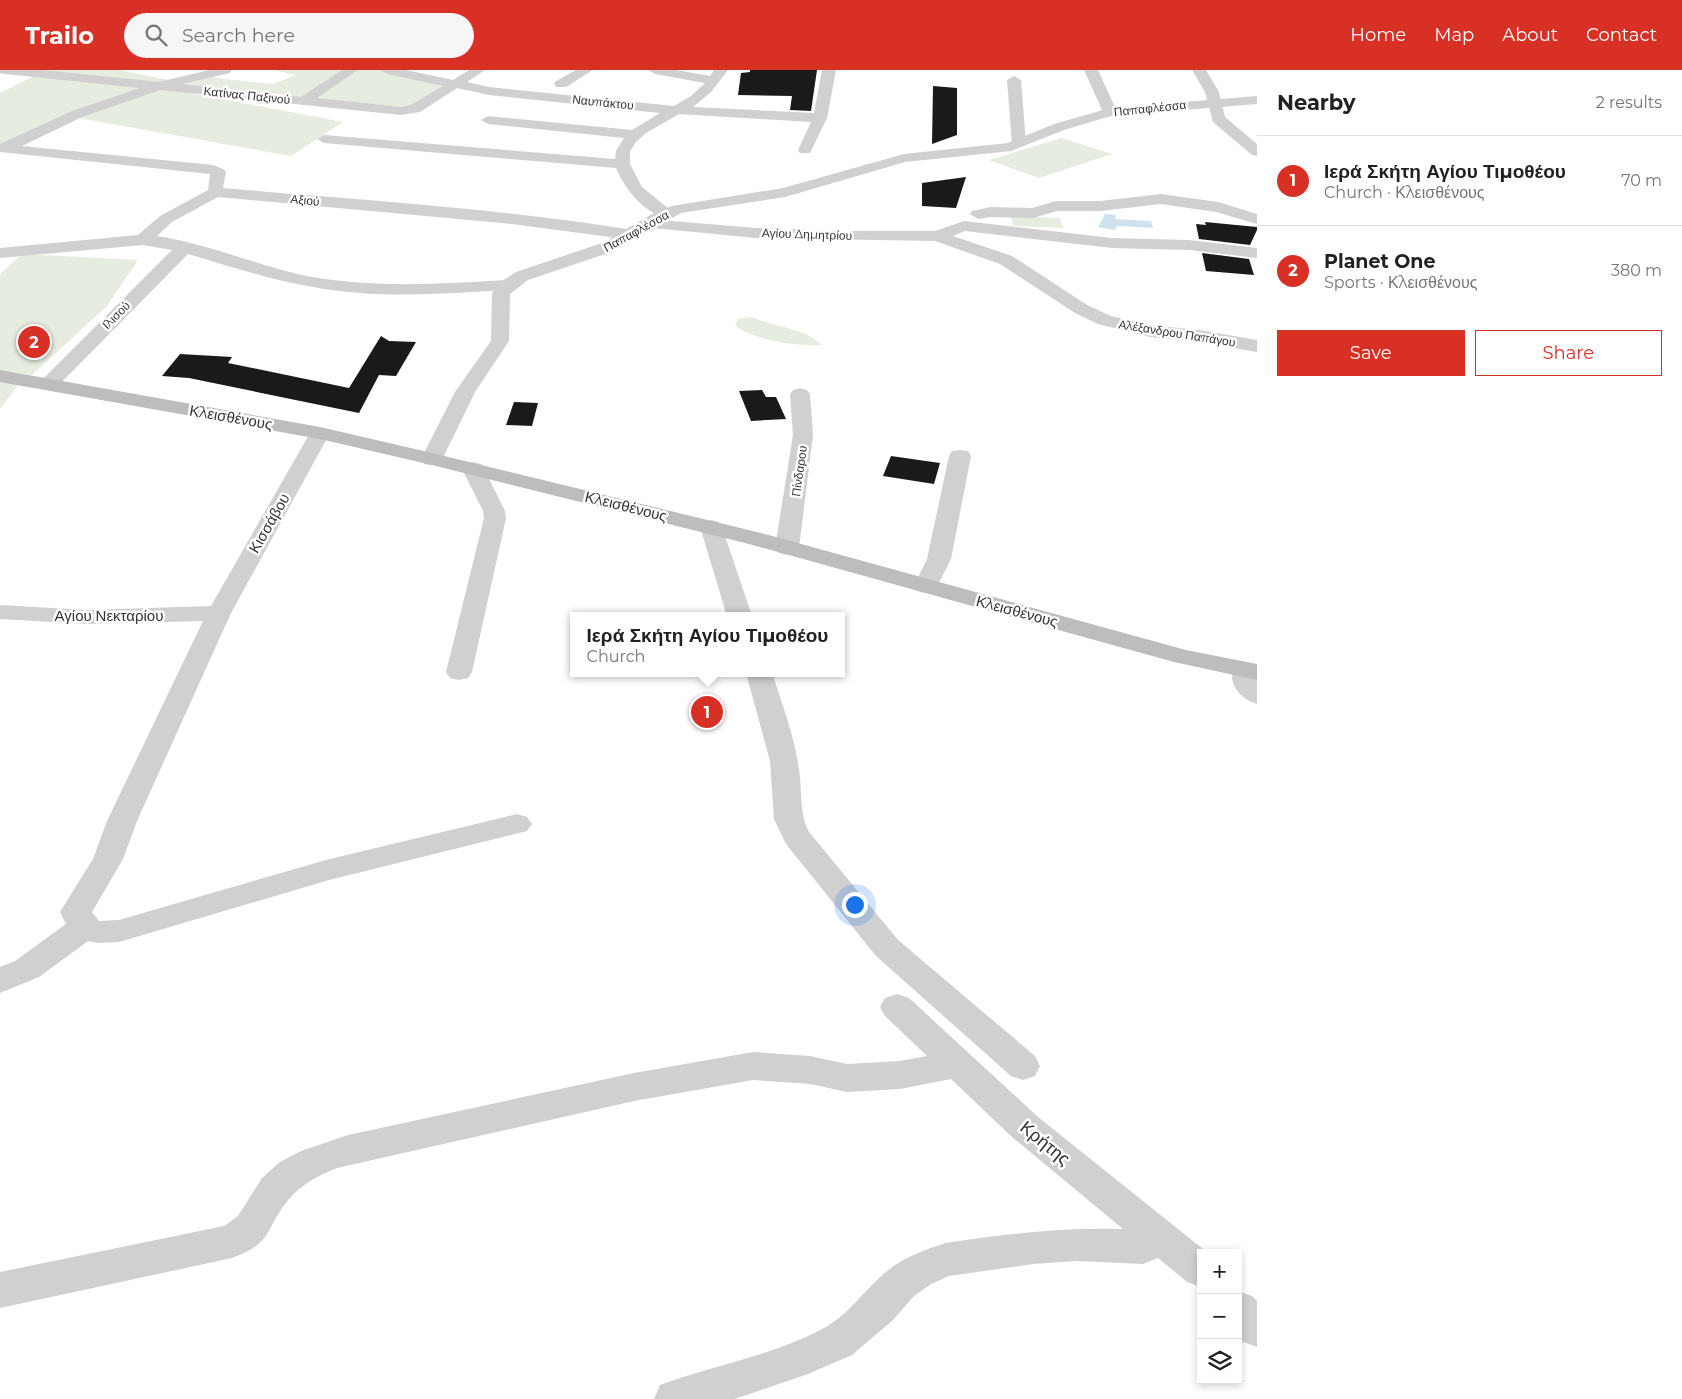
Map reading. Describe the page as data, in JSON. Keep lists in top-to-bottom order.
{
  "streets": {
    "main road": ["Κλεισθένους"],
    "street": [
      "Κατίνας Παξινού",
      "Ναυπάκτου",
      "Παπαφλέσσα",
      "Αξιού",
      "Αγίου Δημητρίου",
      "Ιλισού",
      "Αλέξανδρου Παπάγου",
      "Πίνδαρου",
      "Κισσάβου",
      "Αγίου Νεκταρίου",
      "Κρήτης"
    ]
  },
  "crossings": [
    ["Κατίνας Παξινού", "Ναυπάκτου"],
    ["Παπαφλέσσα", "Αξιού"],
    ["Παπαφλέσσα", "Αγίου Δημητρίου"],
    ["Αγίου Δημητρίου", "Αλέξανδρου Παπάγου"],
    ["Ιλισού", "Κλεισθένους"],
    ["Κλεισθένους", "Πίνδαρου"],
    ["Κλεισθένους", "Κισσάβου"],
    ["Κισσάβου", "Αγίου Νεκταρίου"]
  ],
  "page": {
    "header": "Trailo",
    "search": "Search here",
    "nav": [
      "Home",
      "Map",
      "About",
      "Contact"
    ],
    "heading": ["Nearby", "2 results"],
    "list": [
      {
        "mark": "1",
        "name": "Ιερά Σκήτη Αγίου Τιμοθέου",
        "note": "Church · Κλεισθένους",
        "value": "70 m"
      },
      {
        "mark": "2",
        "name": "Planet One",
        "note": "Sports · Κλεισθένους",
        "value": "380 m"
      }
    ],
    "buttons": ["Save", "Share"],
    "pins": ["2", "1"],
    "popup": ["Ιερά Σκήτη Αγίου Τιμοθέου", "Church"],
    "map_buttons": ["+", "−"]
  }
}
